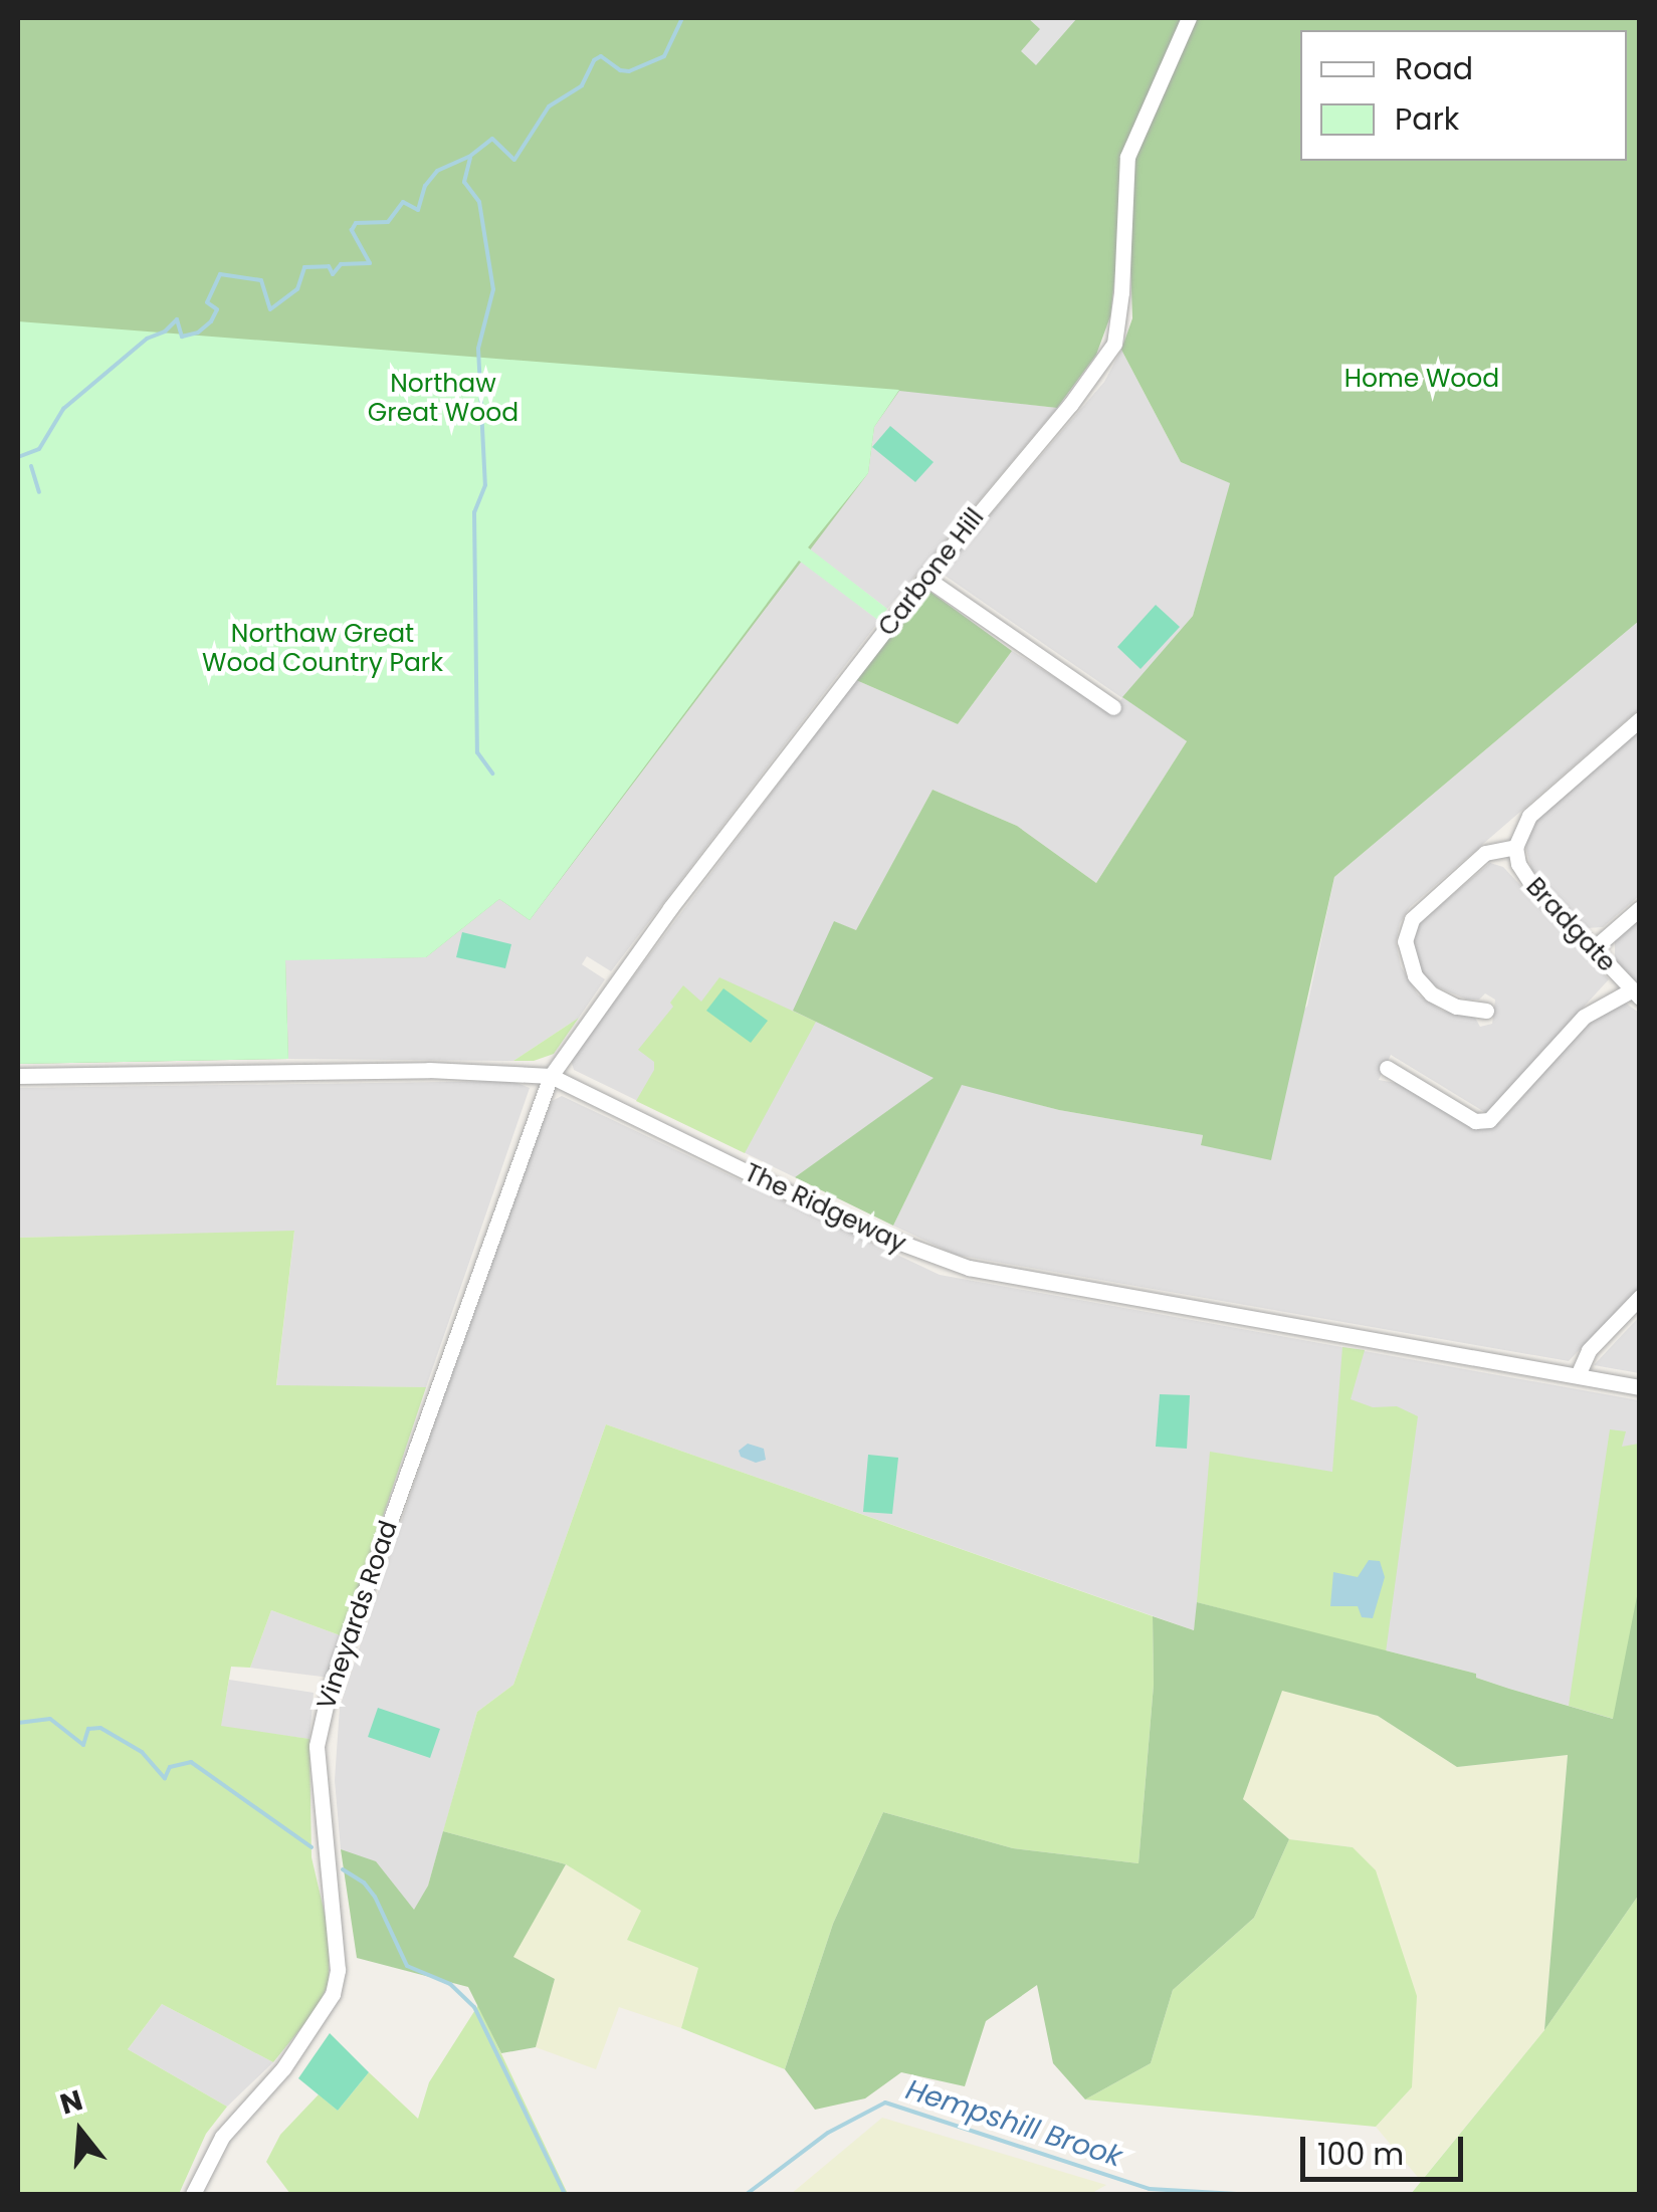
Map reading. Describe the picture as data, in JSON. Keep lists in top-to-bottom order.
{
  "streets": {
    "street": [
      "Carbone Hill",
      "Bradgate",
      "The Ridgeway",
      "Vineyards Road"
    ]
  },
  "crossings": [
    ["Carbone Hill", "The Ridgeway"],
    ["Carbone Hill", "Vineyards Road"],
    ["The Ridgeway", "Vineyards Road"]
  ],
  "water": ["Hempshill Brook"],
  "parks": ["Home Wood", "Northaw Great Wood", "Northaw Great Wood Country Park"],
  "legend": ["Road", "Park"],
  "scale_bar": "100 m",
  "north": "top"
}
